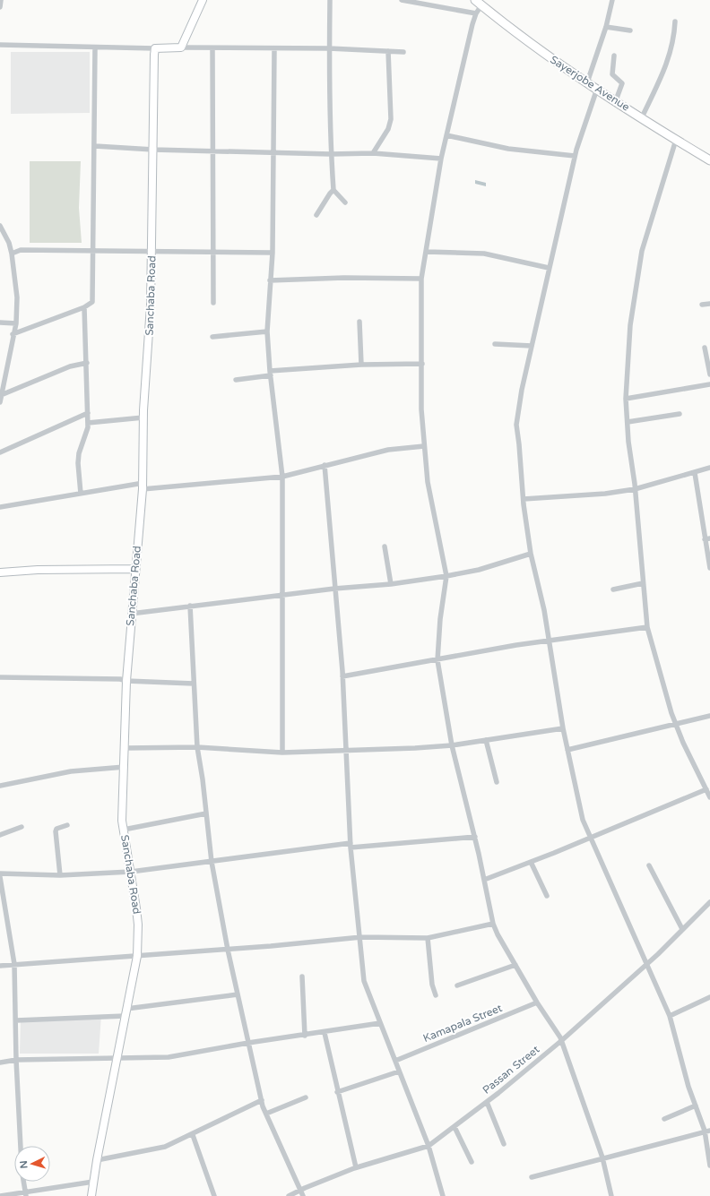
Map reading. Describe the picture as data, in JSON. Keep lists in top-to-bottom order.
{
  "streets": {
    "main road": ["Sayerjobe Avenue"],
    "street": ["Sanchaba Road", "Kamapala Street", "Passan Street"]
  },
  "north": "left"
}
